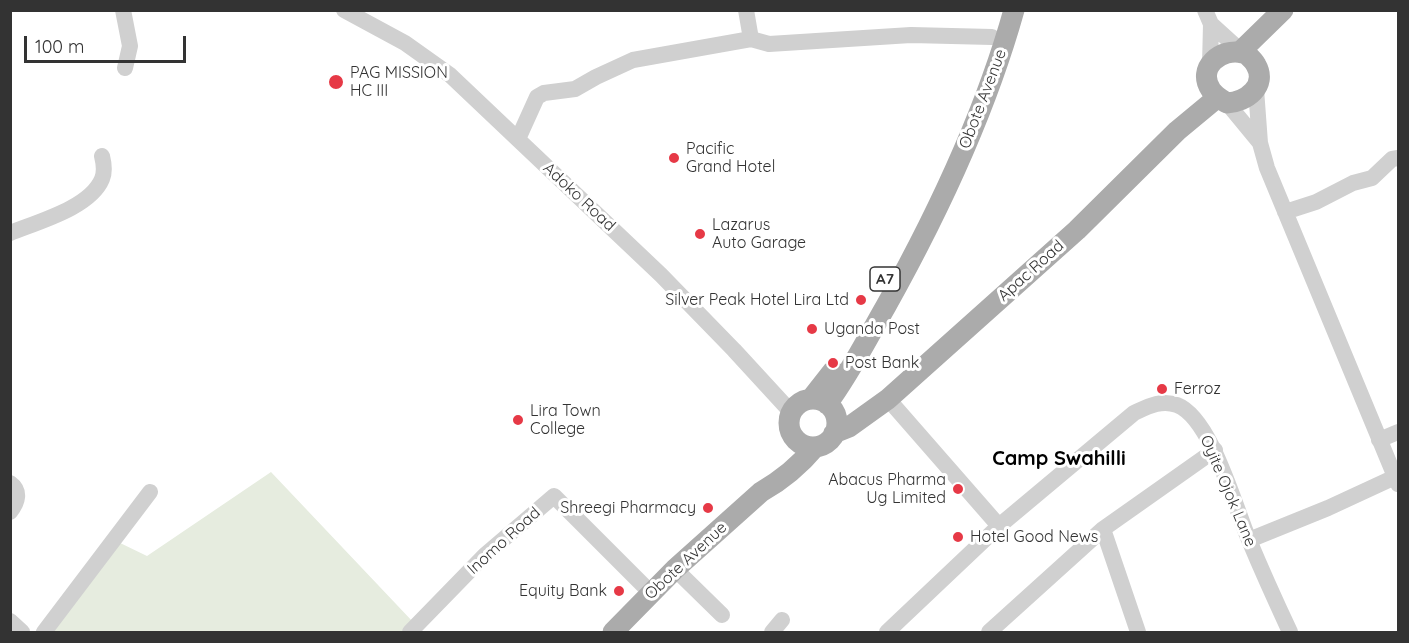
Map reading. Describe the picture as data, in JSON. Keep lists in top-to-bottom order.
{
  "streets": {
    "main road": ["Obote Avenue", "Apac Road", "A7"],
    "street": ["Adoko Road", "Oyite Ojok Lane", "Inomo Road"]
  },
  "crossings": [
    ["Obote Avenue", "Adoko Road"],
    ["Obote Avenue", "Apac Road"],
    ["Obote Avenue", "A7"],
    ["Obote Avenue", "Inomo Road"],
    ["Adoko Road", "Apac Road"],
    ["Adoko Road", "A7"],
    ["Apac Road", "A7"]
  ],
  "districts": ["Camp Swahilli"],
  "places": [
    "PAG MISSION HC III",
    "Pacific Grand Hotel",
    "Lazarus Auto Garage",
    "Silver Peak Hotel Lira Ltd",
    "Uganda Post",
    "Post Bank",
    "Ferroz",
    "Lira Town College",
    "Abacus Pharma Ug Limited",
    "Shreegi Pharmacy",
    "Hotel Good News",
    "Equity Bank"
  ],
  "scale_bar": "100 m"
}
